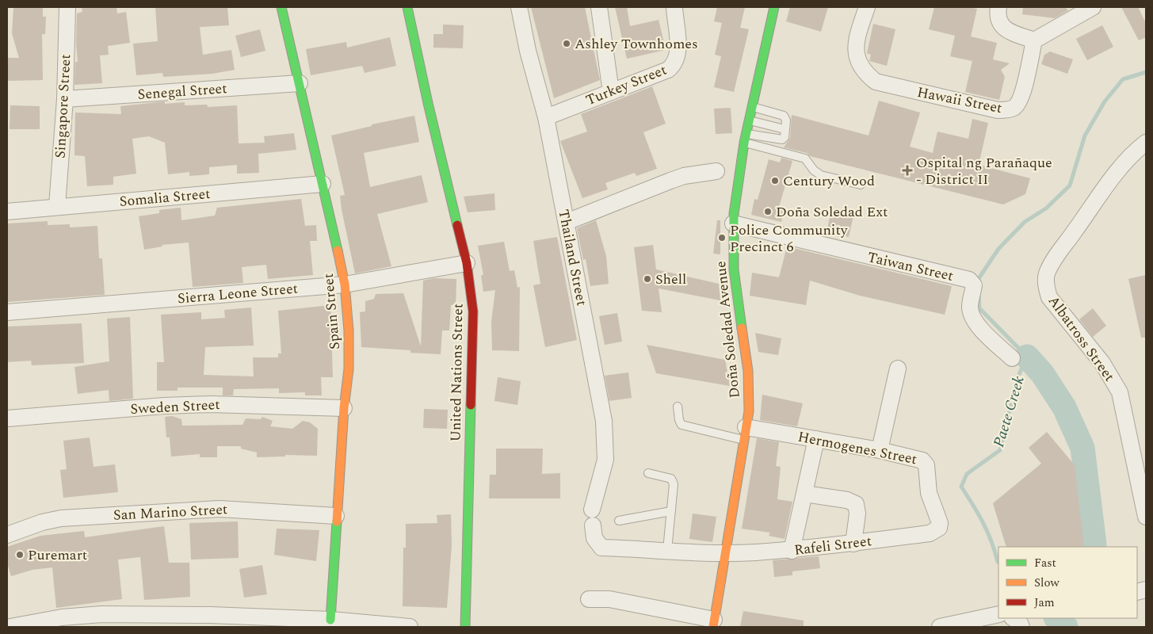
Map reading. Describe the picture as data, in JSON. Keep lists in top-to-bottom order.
{
  "streets": {
    "street": [
      "Turkey Street",
      "Senegal Street",
      "Hawaii Street",
      "Singapore Street",
      "Somalia Street",
      "Thailand Street",
      "Taiwan Street",
      "Sierra Leone Street",
      "Spain Street",
      "Doña Soledad Avenue",
      "Albatross Street",
      "United Nations Street",
      "Sweden Street",
      "Hermogenes Street",
      "San Marino Street",
      "Rafeli Street"
    ]
  },
  "crossings": [
    ["Turkey Street", "Thailand Street"],
    ["Senegal Street", "Singapore Street"],
    ["Senegal Street", "Spain Street"],
    ["Singapore Street", "Somalia Street"],
    ["Somalia Street", "Spain Street"],
    ["Thailand Street", "Rafeli Street"],
    ["Taiwan Street", "Doña Soledad Avenue"],
    ["Sierra Leone Street", "Spain Street"],
    ["Sierra Leone Street", "United Nations Street"],
    ["Spain Street", "Sweden Street"],
    ["Spain Street", "San Marino Street"],
    ["Doña Soledad Avenue", "Hermogenes Street"],
    ["Doña Soledad Avenue", "Rafeli Street"],
    ["Hermogenes Street", "Rafeli Street"]
  ],
  "water": ["Paete Creek"],
  "places": {
    "other": [
      "Ashley Townhomes",
      "Century Wood",
      "Doña Soledad Ext",
      "Police Community Precinct 6",
      "Shell",
      "Puremart"
    ],
    "health": ["Ospital ng Parañaque - District II"]
  },
  "legend": ["Fast", "Slow", "Jam"]
}
